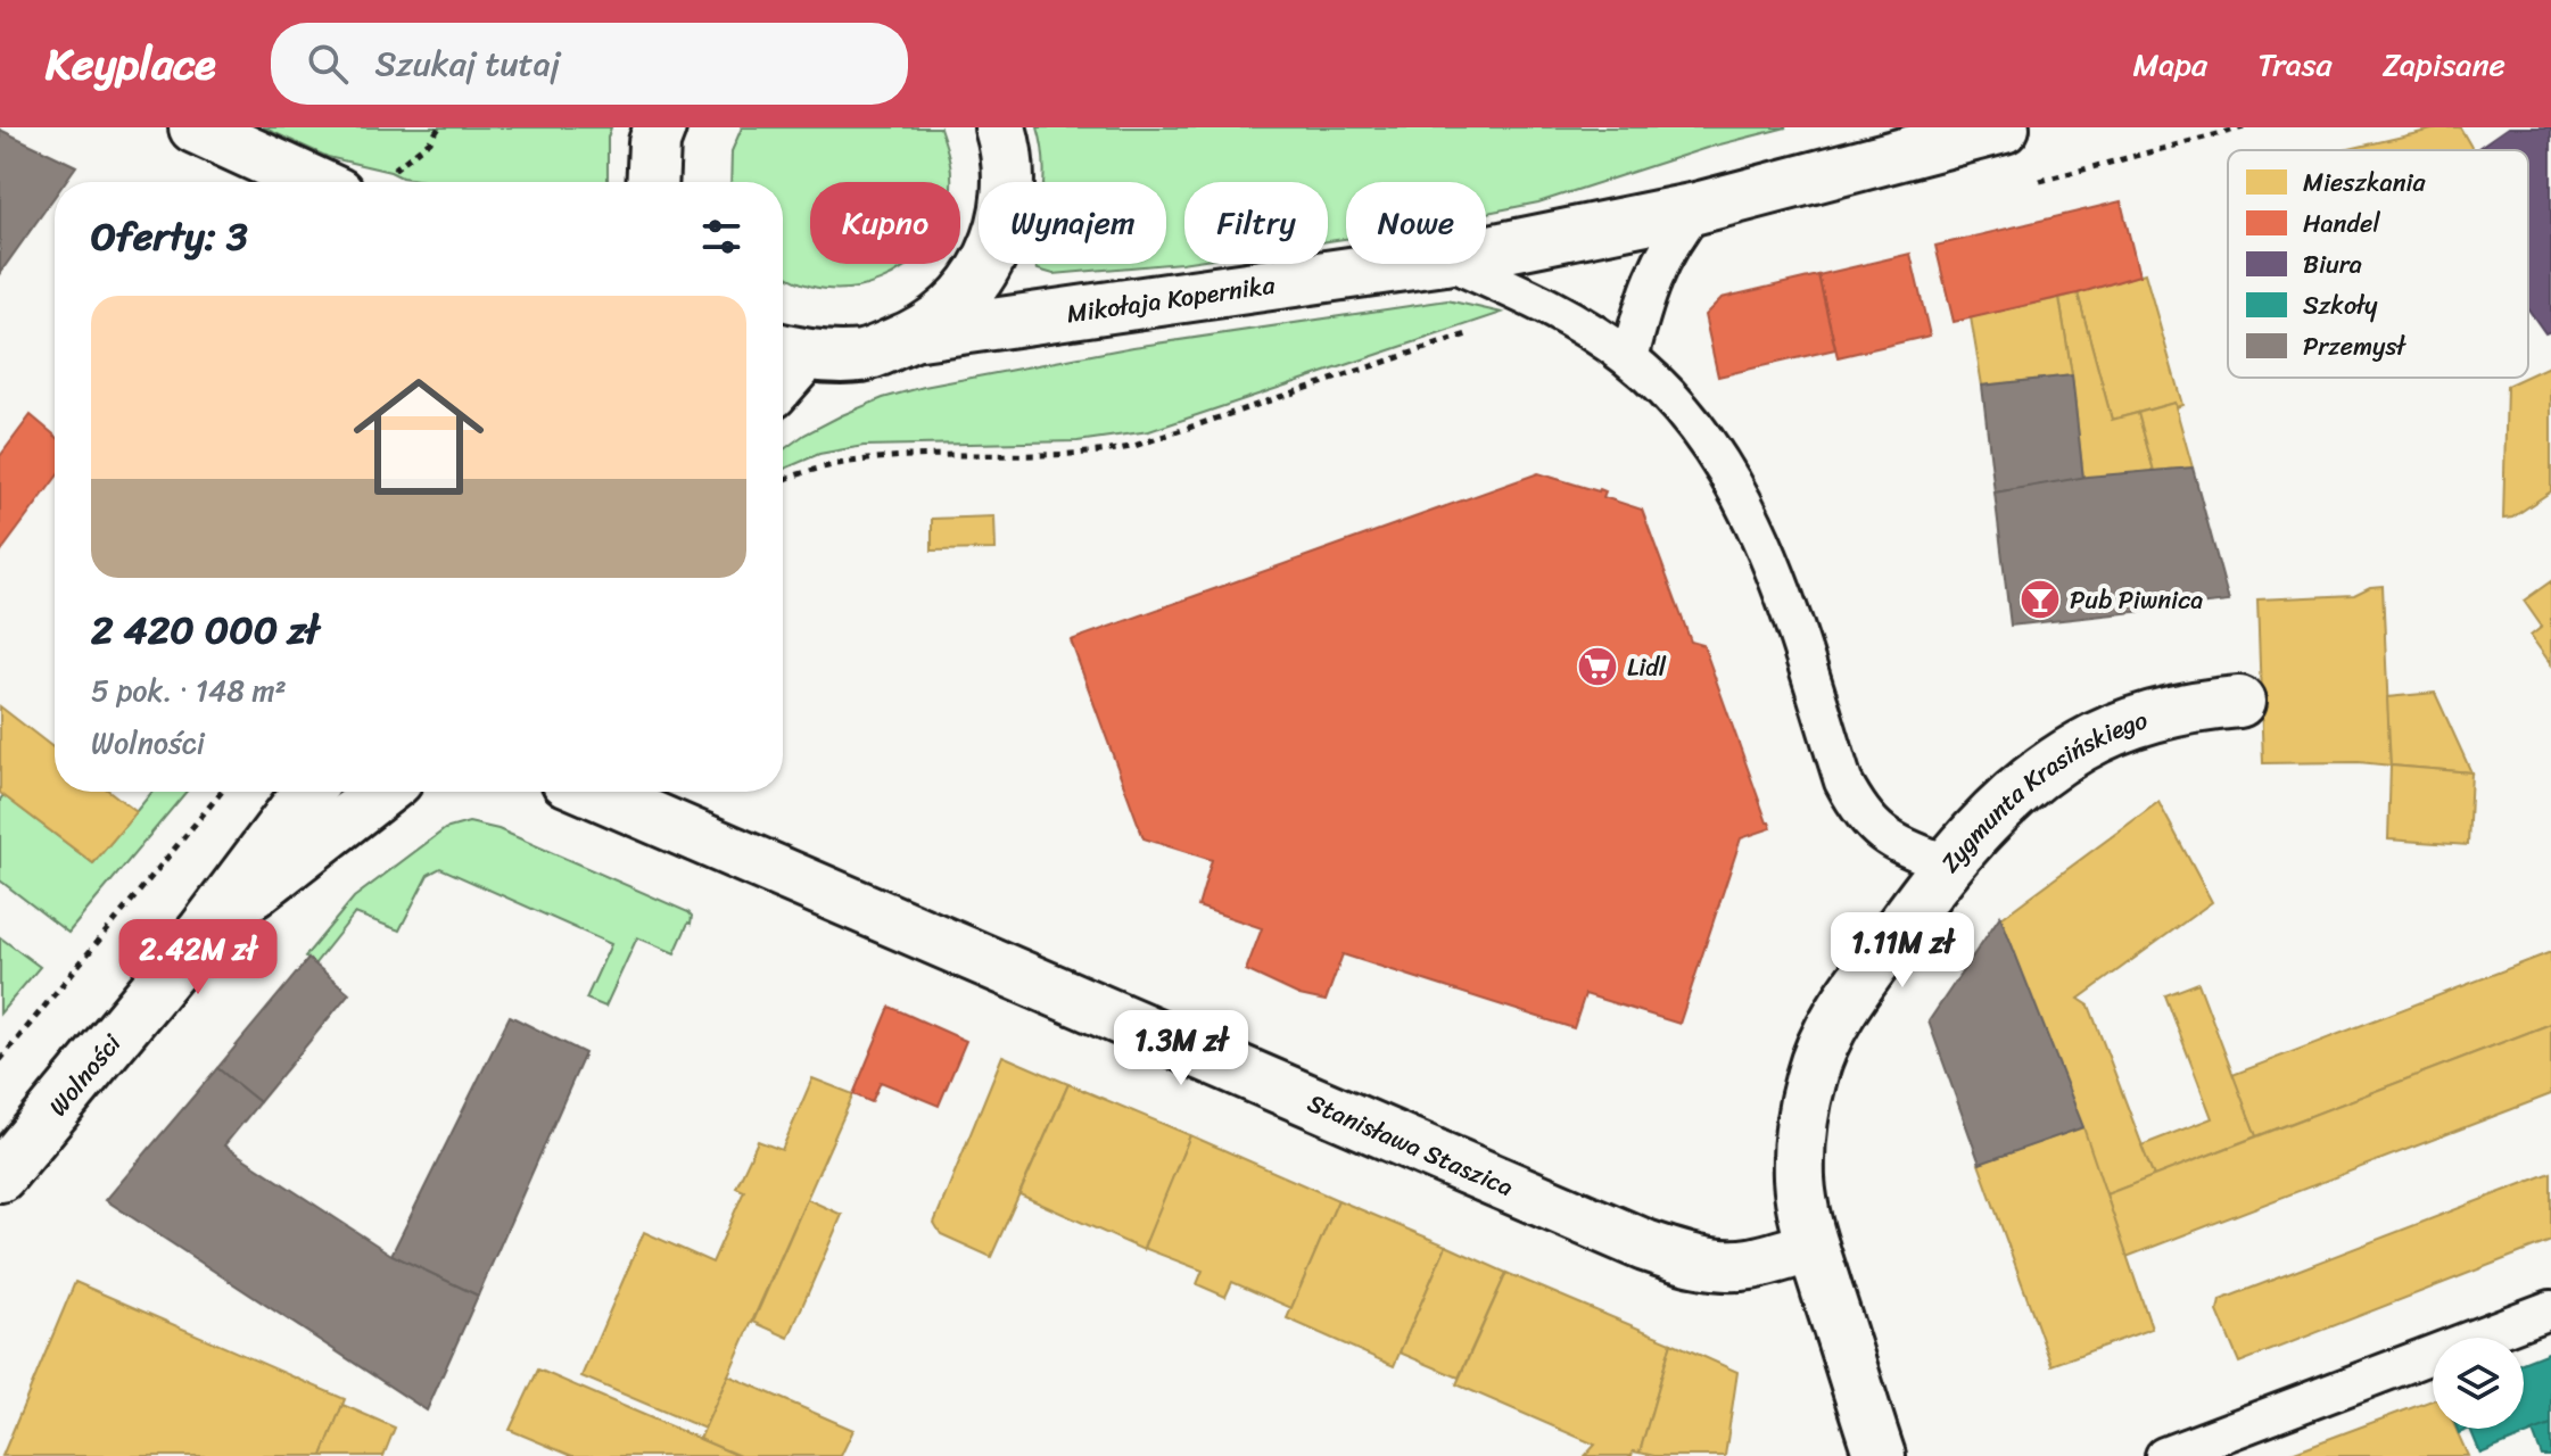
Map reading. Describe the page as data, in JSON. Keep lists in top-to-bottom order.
{
  "streets": {
    "street": [
      "Mikołaja Kopernika",
      "Zygmunta Krasińskiego",
      "Wolności",
      "Stanisława Staszica"
    ]
  },
  "crossings": [
    ["Zygmunta Krasińskiego", "Stanisława Staszica"]
  ],
  "places": {
    "bar": ["Pub Piwnica"],
    "supermarket": ["Lidl"]
  },
  "legend": [
    "Mieszkania",
    "Handel",
    "Biura",
    "Szkoły",
    "Przemysł"
  ],
  "page": {
    "header": "Keyplace",
    "search": "Szukaj tutaj",
    "nav": ["Mapa", "Trasa", "Zapisane"],
    "chip": [
      "Kupno",
      "Wynajem",
      "Filtry",
      "Nowe"
    ],
    "heading": "Oferty: 3",
    "list": [
      {
        "name": "2 420 000 zł",
        "note": "5 pok. · 148 m² · Wolności"
      }
    ],
    "price": ["1.11M zł", "2.42M zł", "1.3M zł"]
  }
}
